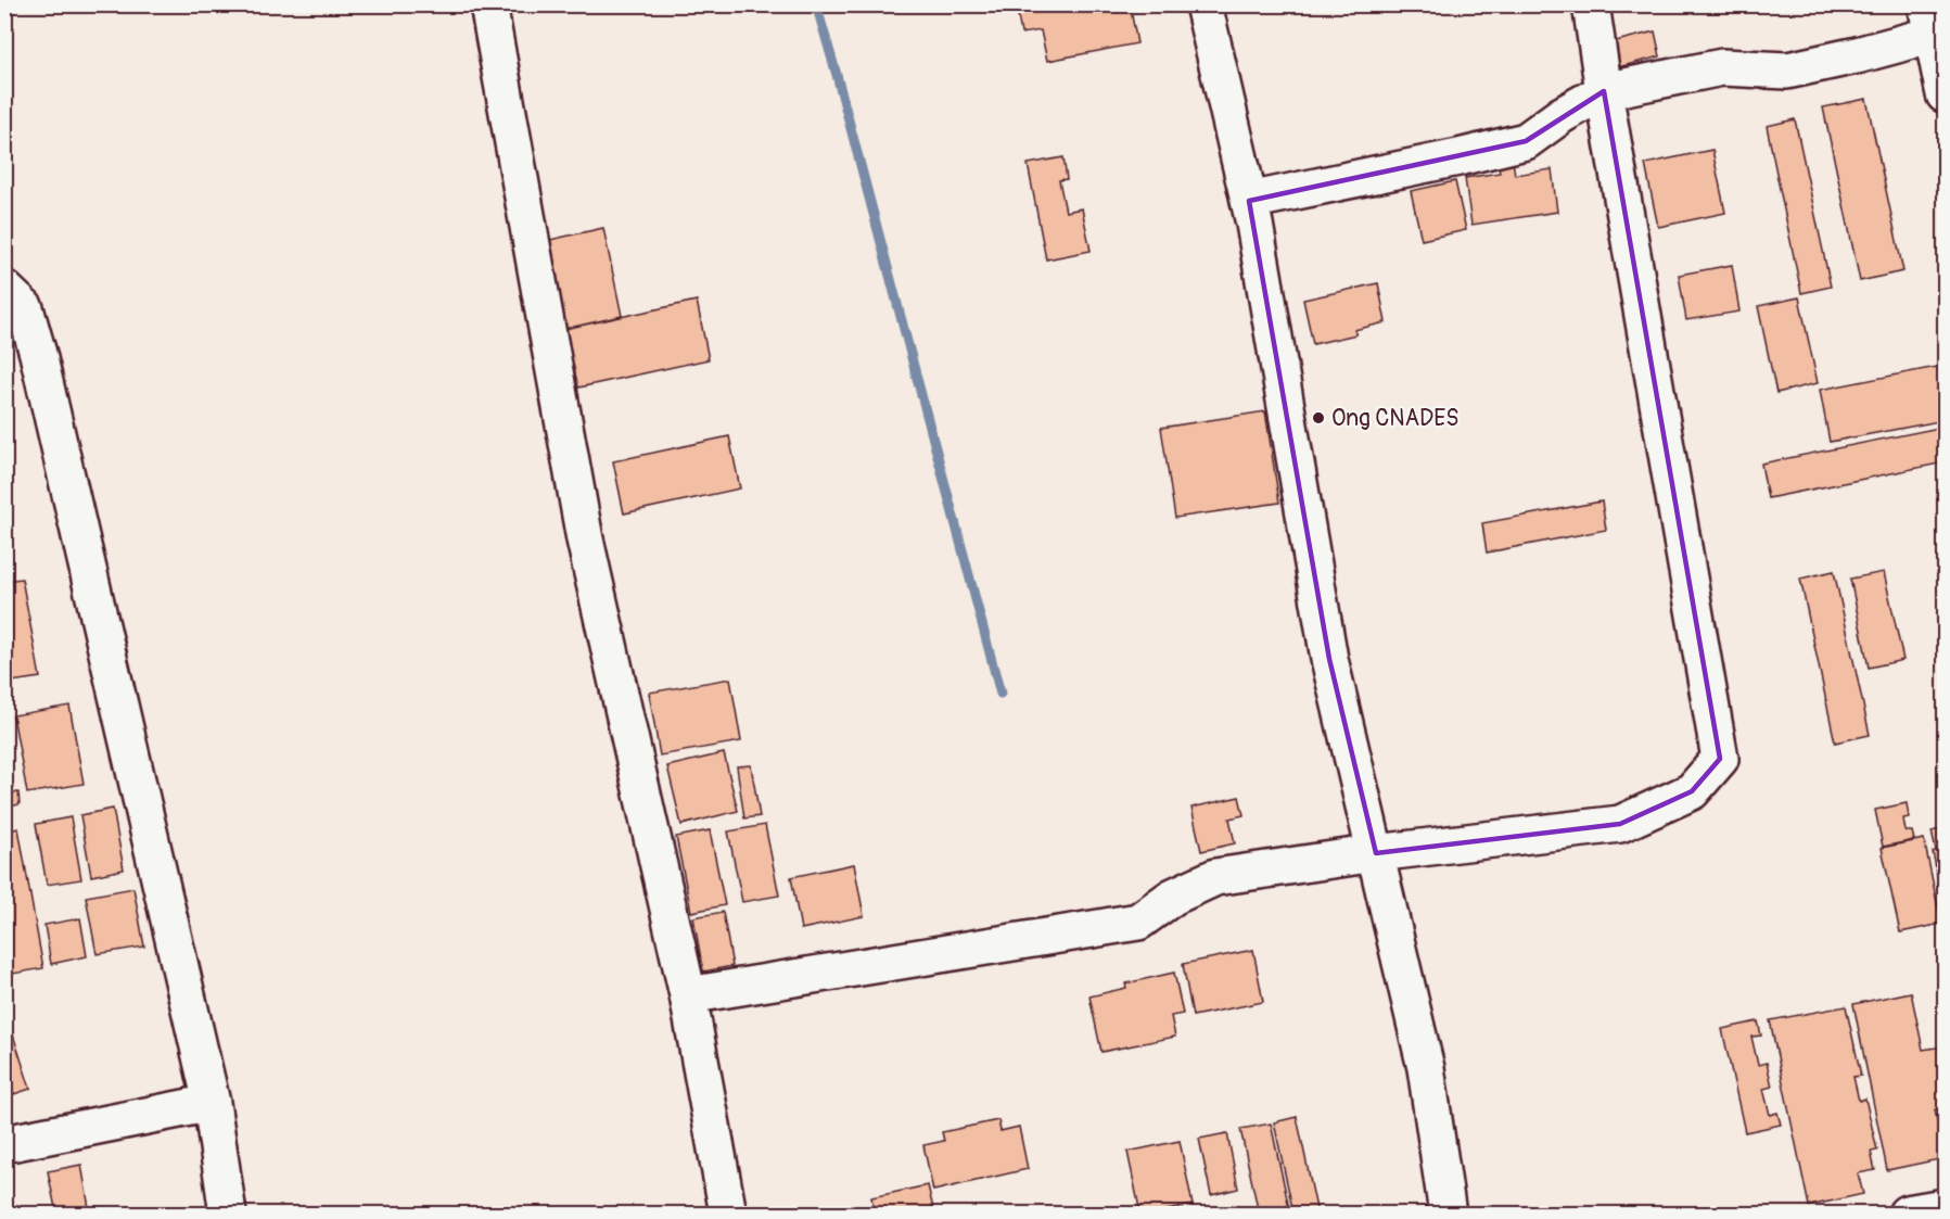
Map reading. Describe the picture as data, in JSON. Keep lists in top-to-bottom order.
{
  "places": ["Ong CNADES"]
}
